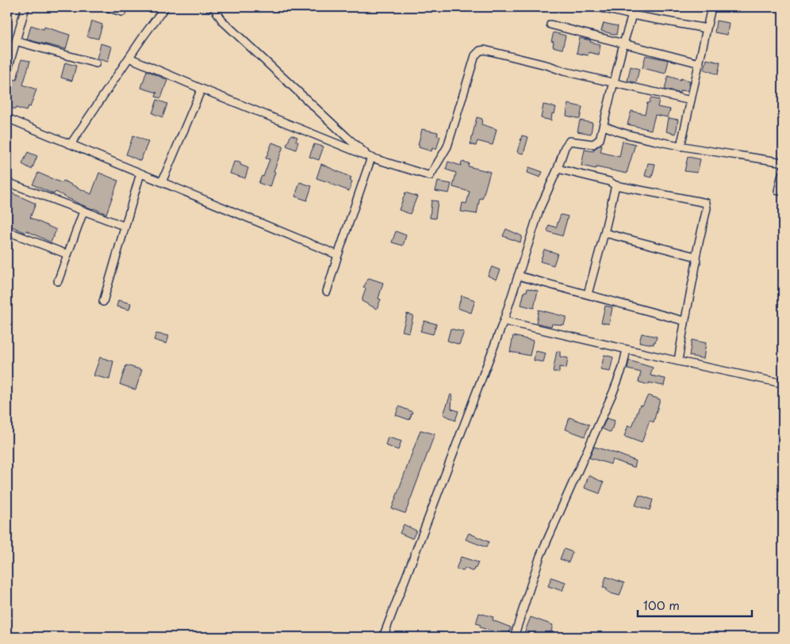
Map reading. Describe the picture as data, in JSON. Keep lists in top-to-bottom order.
{
  "scale_bar": "100 m"
}
